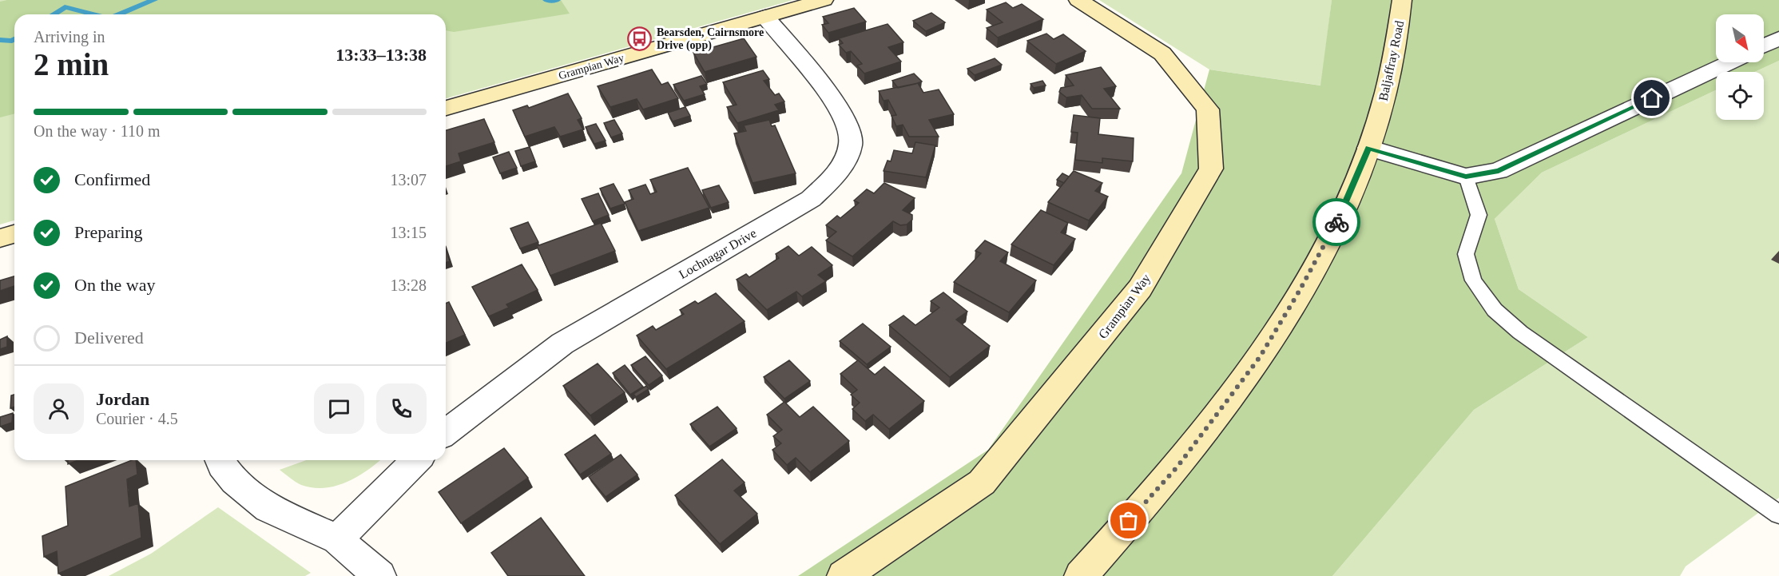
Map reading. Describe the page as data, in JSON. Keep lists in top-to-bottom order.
{
  "streets": {
    "street": ["Baljaffray Road", "Grampian Way", "Lochnagar Drive"]
  },
  "crossings": [
    ["Grampian Way", "Lochnagar Drive"]
  ],
  "places": {
    "bus stop": ["Bearsden, Cairnsmore Drive (opp)"]
  },
  "north": "bottom right",
  "page": {
    "heading": ["2 min", "Arriving in", "13:33–13:38"],
    "panel": ["Jordan", "Courier · 4.5"],
    "bar": "On the way · 110 m",
    "list": [
      ["Confirmed", "13:07"],
      ["Preparing", "13:15"],
      ["On the way", "13:28"],
      "Delivered"
    ]
  }
}
